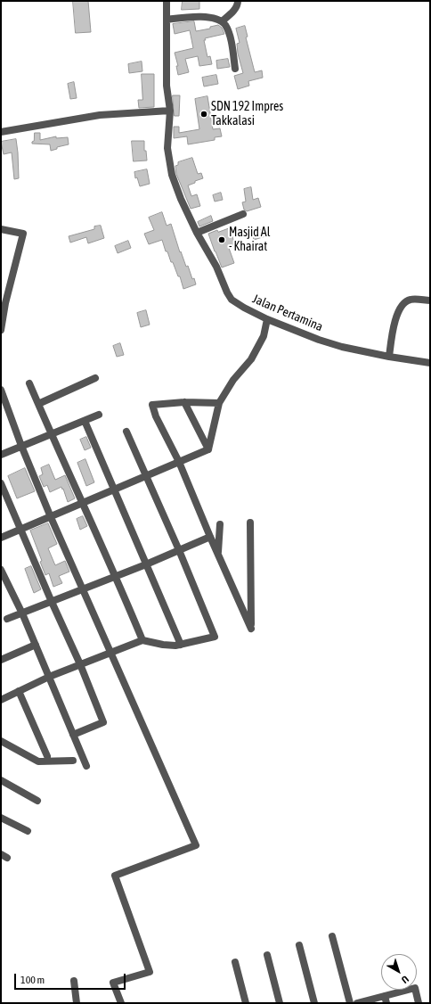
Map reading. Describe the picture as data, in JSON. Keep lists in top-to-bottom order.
{
  "streets": {
    "street": ["Jalan Pertamina"]
  },
  "places": ["SDN 192 Impres Takkalasi", "Masjid Al - Khairat"],
  "scale_bar": "100 m",
  "north": "bottom right"
}
